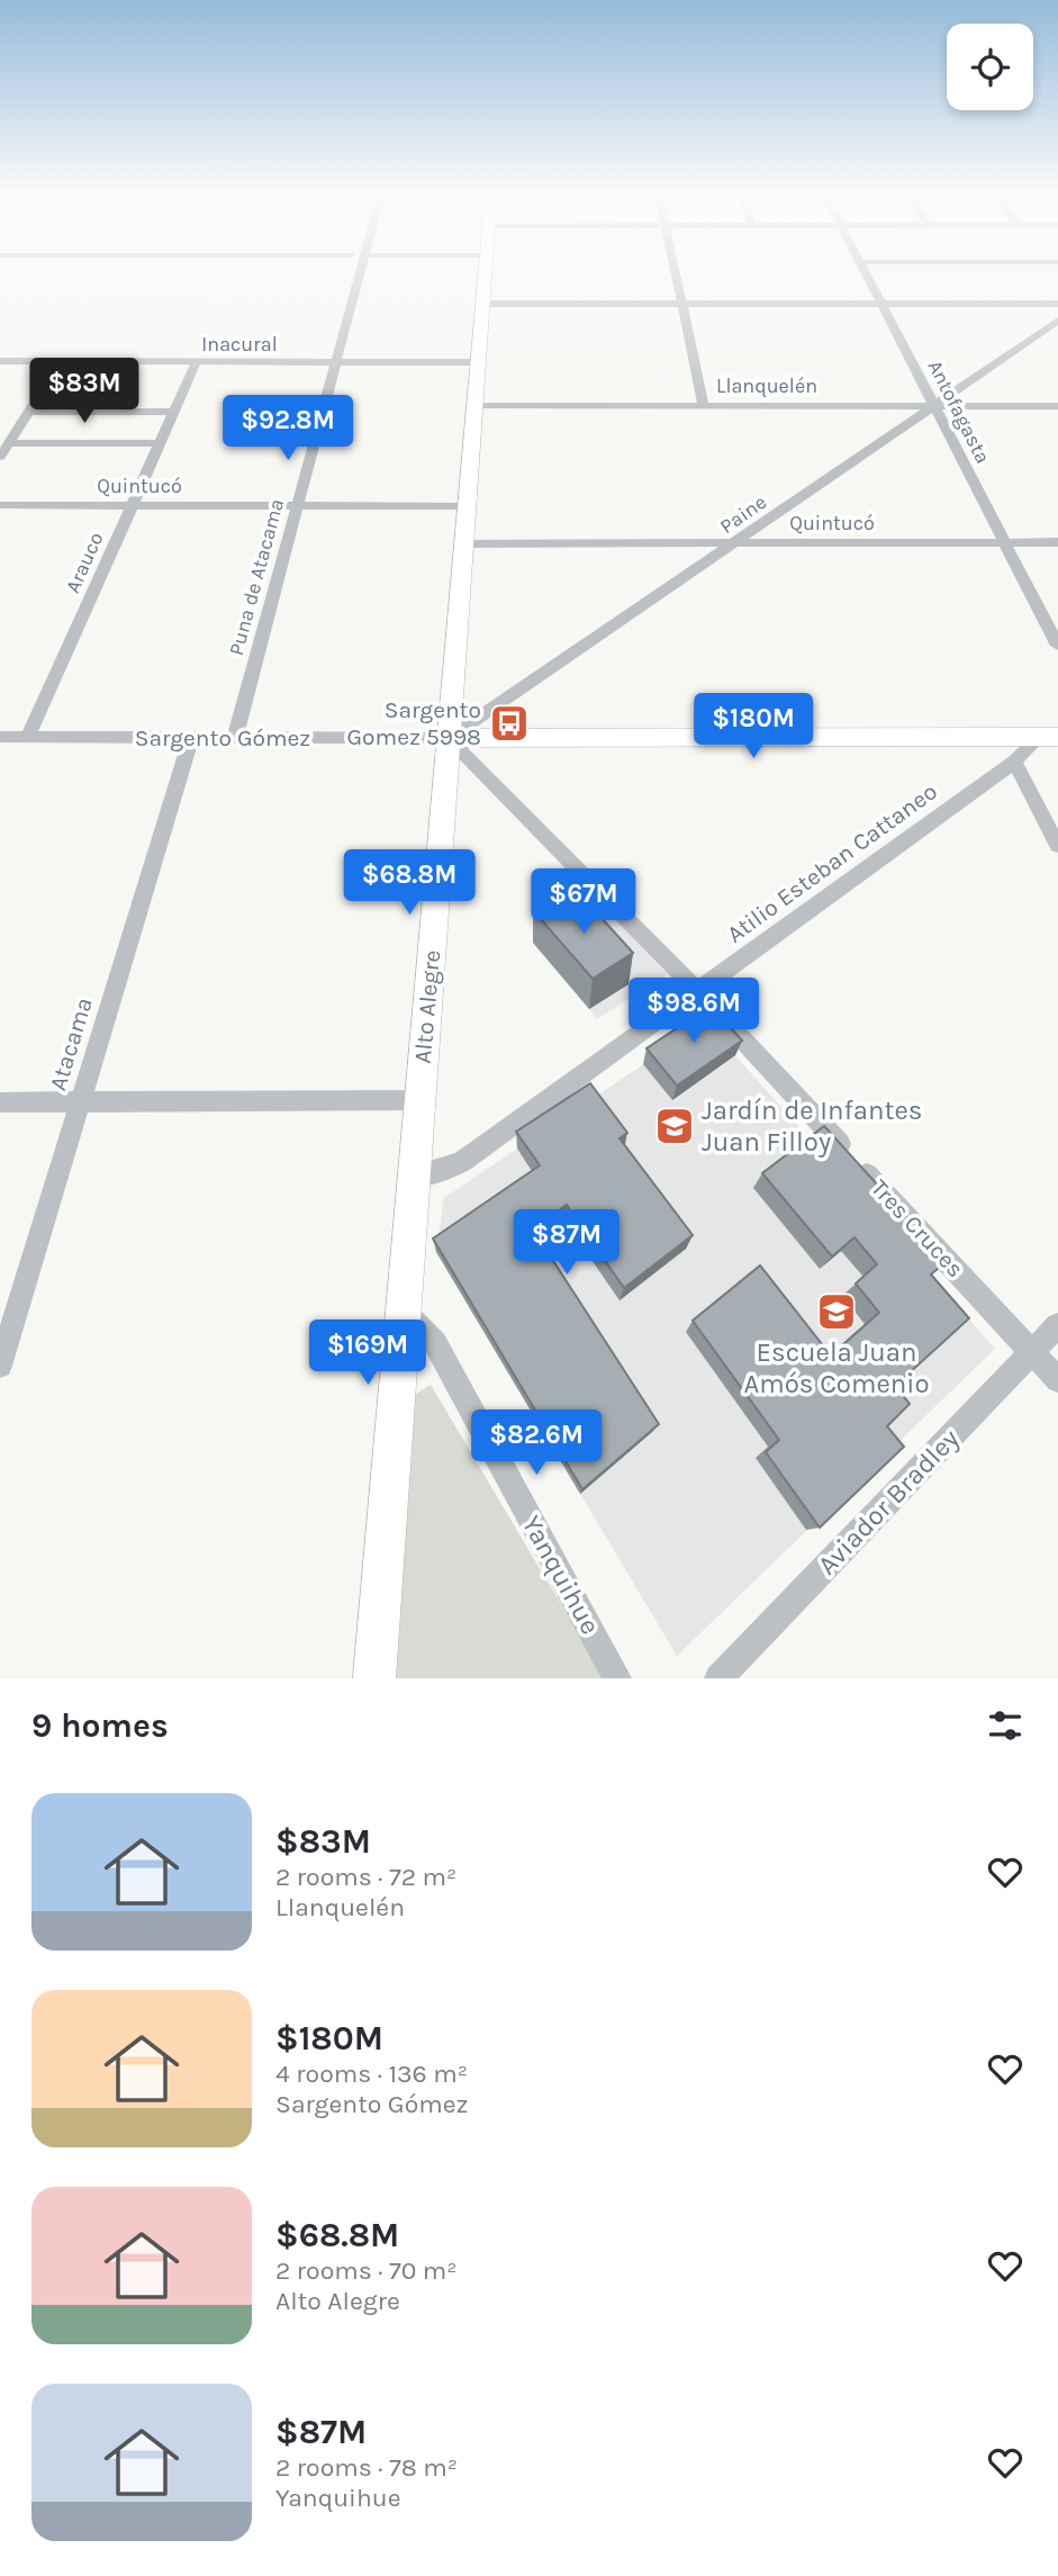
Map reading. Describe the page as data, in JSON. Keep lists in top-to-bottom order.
{
  "streets": {
    "main road": ["Sargento Gómez", "Alto Alegre"],
    "street": [
      "Inacural",
      "Llanquelén",
      "Antofagasta",
      "Quintucó",
      "Paine",
      "Arauco",
      "Puna de Atacama",
      "Atilio Esteban Cattaneo",
      "Atacama",
      "Tres Cruces",
      "Aviador Bradley",
      "Yanquihue"
    ]
  },
  "crossings": [
    ["Inacural", "Arauco"],
    ["Inacural", "Puna de Atacama"],
    ["Inacural", "Alto Alegre"],
    ["Llanquelén", "Antofagasta"],
    ["Llanquelén", "Paine"],
    ["Llanquelén", "Alto Alegre"],
    ["Antofagasta", "Quintucó"],
    ["Antofagasta", "Paine"],
    ["Quintucó", "Paine"],
    ["Quintucó", "Arauco"],
    ["Quintucó", "Puna de Atacama"],
    ["Quintucó", "Alto Alegre"],
    ["Paine", "Sargento Gómez"],
    ["Paine", "Alto Alegre"],
    ["Paine", "Tres Cruces"],
    ["Arauco", "Sargento Gómez"],
    ["Puna de Atacama", "Sargento Gómez"],
    ["Sargento Gómez", "Atilio Esteban Cattaneo"],
    ["Sargento Gómez", "Alto Alegre"],
    ["Sargento Gómez", "Atacama"],
    ["Sargento Gómez", "Tres Cruces"],
    ["Atilio Esteban Cattaneo", "Alto Alegre"],
    ["Atilio Esteban Cattaneo", "Tres Cruces"],
    ["Alto Alegre", "Tres Cruces"],
    ["Alto Alegre", "Yanquihue"],
    ["Tres Cruces", "Aviador Bradley"]
  ],
  "places": {
    "bus stop": ["Sargento Gomez 5998"],
    "school or university": ["Jardín de Infantes Juan Filloy", "Escuela Juan Amós Comenio"]
  },
  "page": {
    "price": [
      "$83M",
      "$92.8M",
      "$180M",
      "$68.8M",
      "$67M",
      "$98.6M",
      "$87M",
      "$169M",
      "$82.6M"
    ],
    "heading": "9 homes",
    "list": [
      {
        "name": "$83M",
        "note": "2 rooms · 72 m² · Llanquelén"
      },
      {
        "name": "$180M",
        "note": "4 rooms · 136 m² · Sargento Gómez"
      },
      {
        "name": "$68.8M",
        "note": "2 rooms · 70 m² · Alto Alegre"
      },
      {
        "name": "$87M",
        "note": "2 rooms · 78 m² · Yanquihue"
      }
    ]
  }
}
